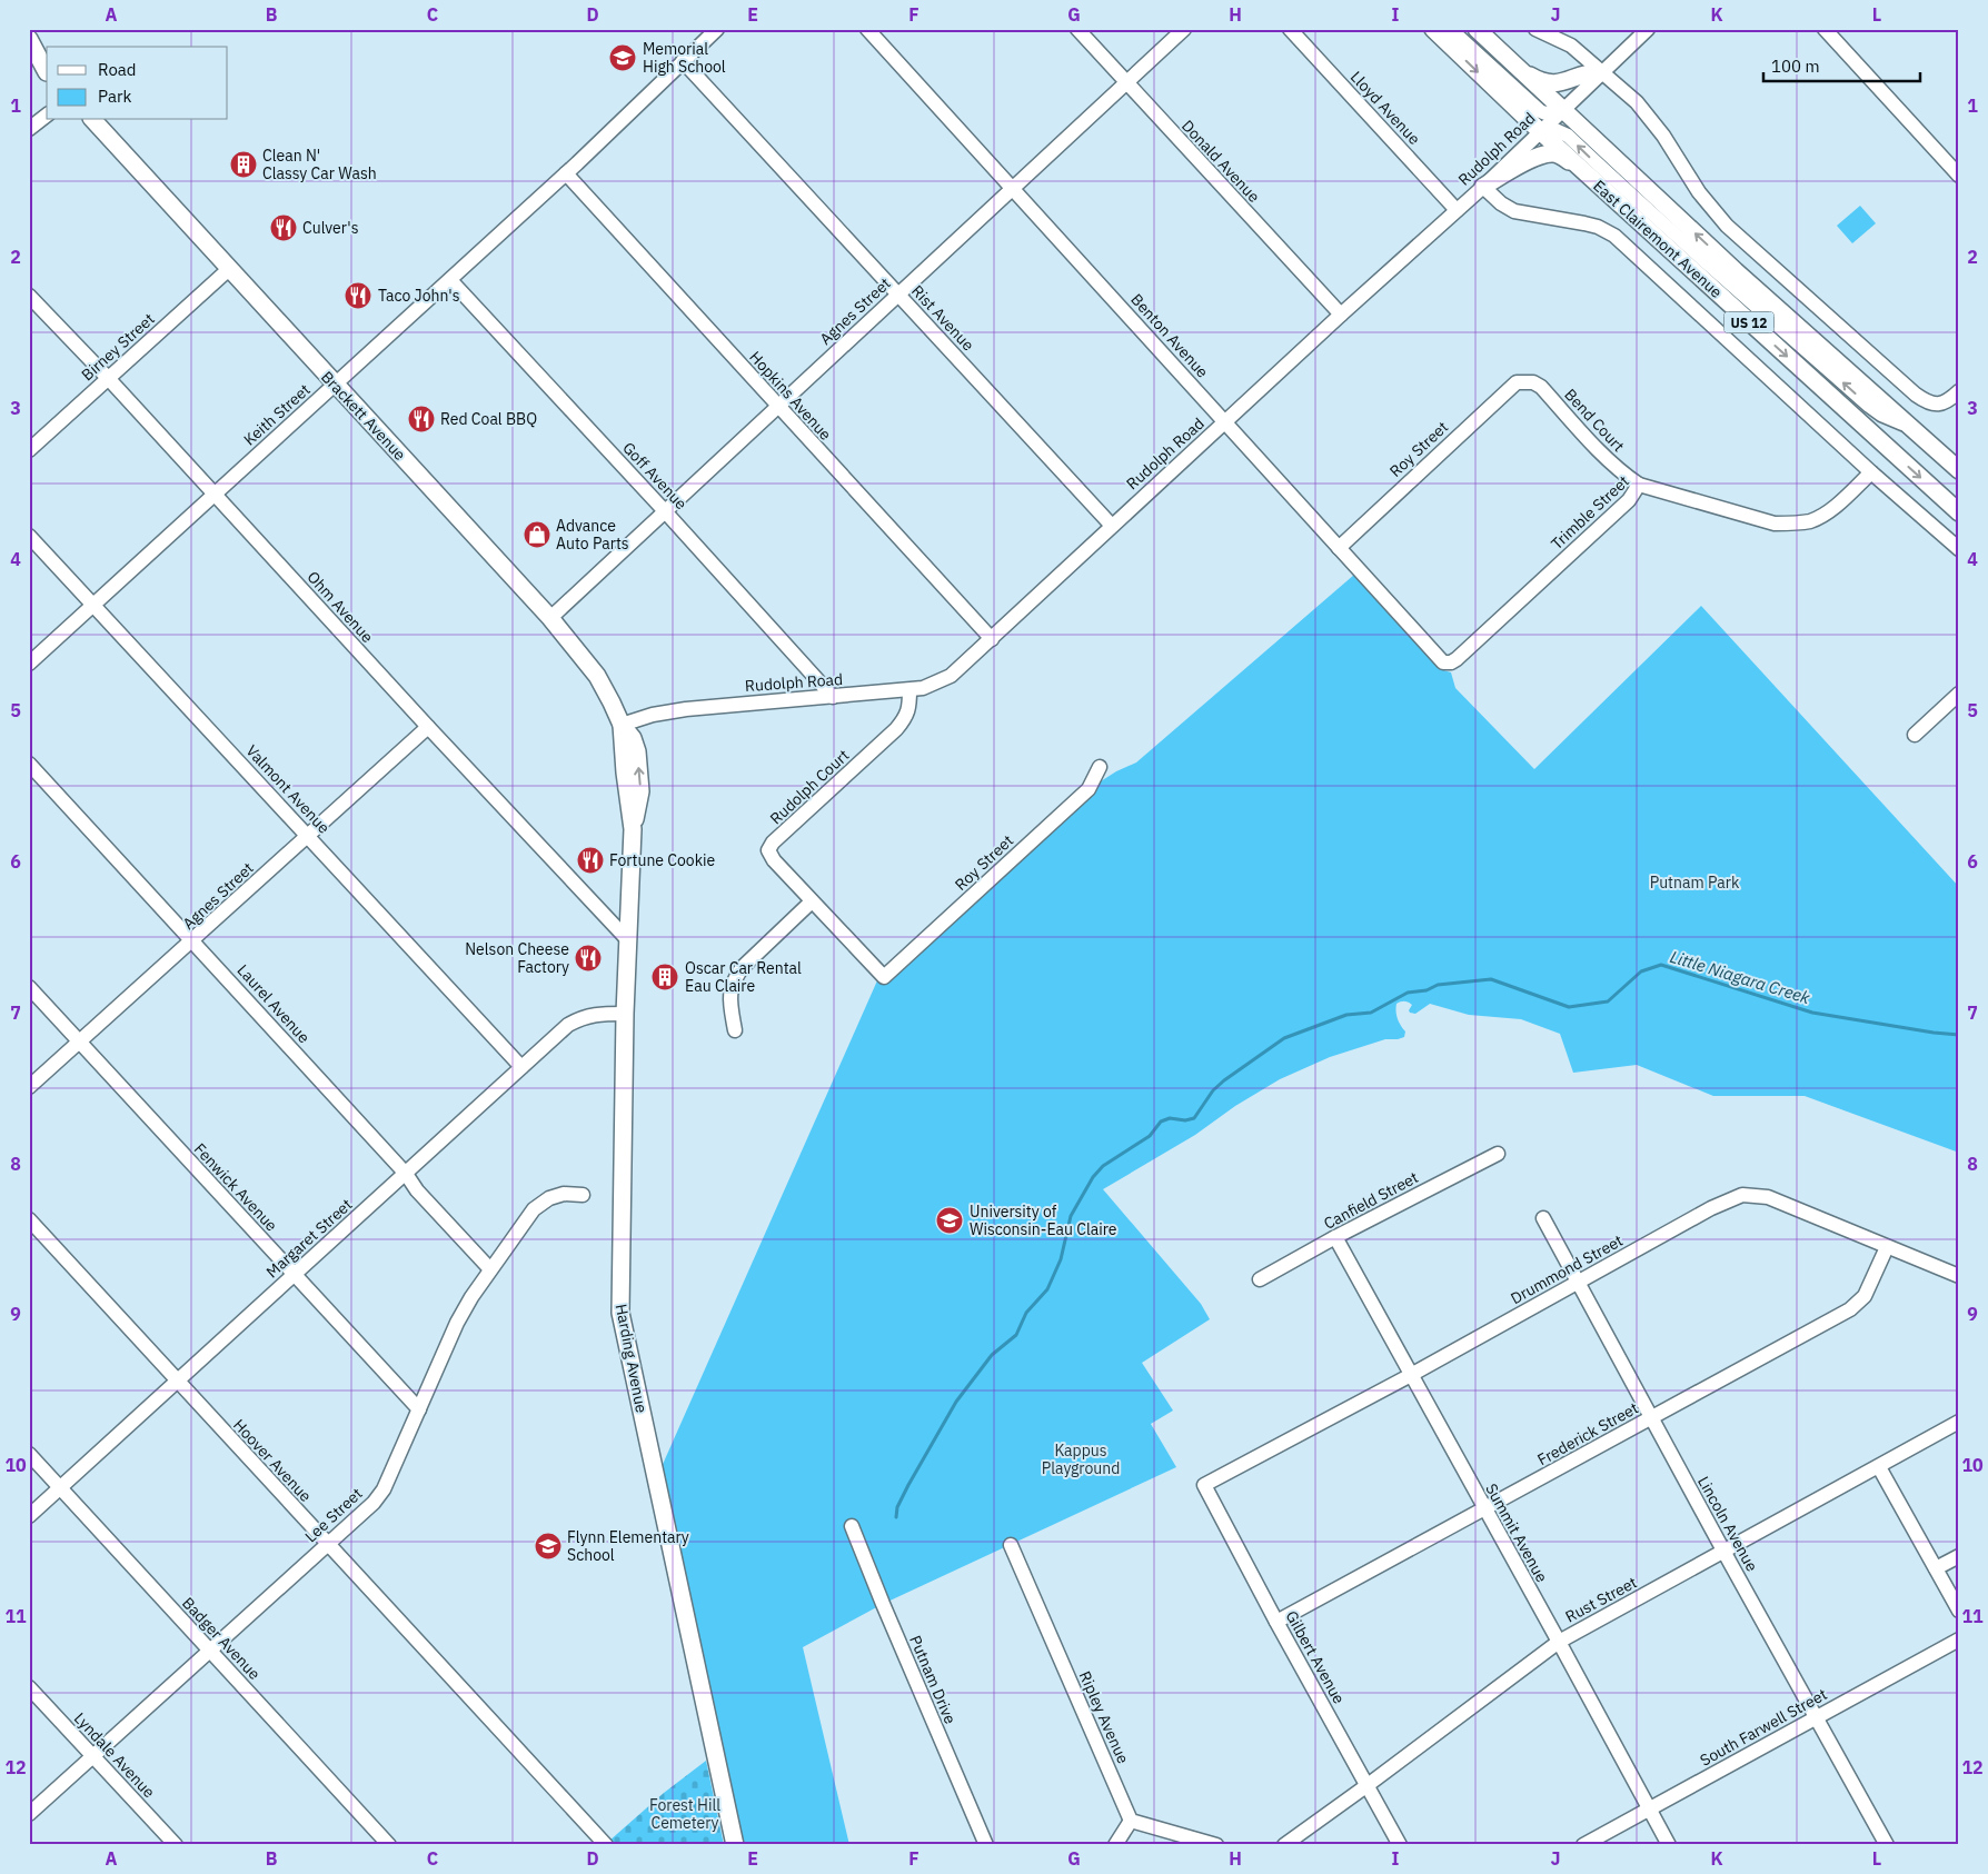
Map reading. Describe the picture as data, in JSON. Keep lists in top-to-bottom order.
{
  "streets": {
    "main road": [
      "East Clairemont Avenue",
      "US 12",
      "Brackett Avenue",
      "Harding Avenue"
    ],
    "street": [
      "Lloyd Avenue",
      "Rudolph Road",
      "Donald Avenue",
      "Agnes Street",
      "Rist Avenue",
      "Benton Avenue",
      "Birney Street",
      "Hopkins Avenue",
      "Keith Street",
      "Bend Court",
      "Roy Street",
      "Goff Avenue",
      "Trimble Street",
      "Ohm Avenue",
      "Rudolph Court",
      "Valmont Avenue",
      "Laurel Avenue",
      "Fenwick Avenue",
      "Canfield Street",
      "Margaret Street",
      "Drummond Street",
      "Frederick Street",
      "Hoover Avenue",
      "Lee Street",
      "Lincoln Avenue",
      "Summit Avenue",
      "Rust Street",
      "Badger Avenue",
      "Gilbert Avenue",
      "Putnam Drive",
      "Ripley Avenue",
      "South Farwell Street",
      "Lyndale Avenue"
    ]
  },
  "crossings": [
    ["Lloyd Avenue", "Rudolph Road"],
    ["Rudolph Road", "Donald Avenue"],
    ["Rudolph Road", "East Clairemont Avenue"],
    ["Rudolph Road", "Rist Avenue"],
    ["Rudolph Road", "Benton Avenue"],
    ["Rudolph Road", "Hopkins Avenue"],
    ["Rudolph Road", "Brackett Avenue"],
    ["Rudolph Road", "Goff Avenue"],
    ["Rudolph Road", "Rudolph Court"],
    ["Rudolph Road", "Harding Avenue"],
    ["Donald Avenue", "Agnes Street"],
    ["Agnes Street", "Rist Avenue"],
    ["Agnes Street", "Benton Avenue"],
    ["Agnes Street", "Hopkins Avenue"],
    ["Agnes Street", "Brackett Avenue"],
    ["Agnes Street", "Goff Avenue"],
    ["Agnes Street", "Ohm Avenue"],
    ["Agnes Street", "Valmont Avenue"],
    ["Agnes Street", "Laurel Avenue"],
    ["Agnes Street", "Fenwick Avenue"],
    ["Rist Avenue", "Keith Street"],
    ["Benton Avenue", "Roy Street"],
    ["Benton Avenue", "Trimble Street"],
    ["Birney Street", "Brackett Avenue"],
    ["Birney Street", "Ohm Avenue"],
    ["Hopkins Avenue", "Keith Street"],
    ["Keith Street", "Brackett Avenue"],
    ["Keith Street", "Goff Avenue"],
    ["Keith Street", "Ohm Avenue"],
    ["Keith Street", "Valmont Avenue"],
    ["Brackett Avenue", "Harding Avenue"],
    ["Bend Court", "Roy Street"],
    ["Bend Court", "Trimble Street"],
    ["Roy Street", "Rudolph Court"],
    ["Ohm Avenue", "Harding Avenue"],
    ["Valmont Avenue", "Margaret Street"],
    ["Laurel Avenue", "Margaret Street"],
    ["Laurel Avenue", "Lee Street"],
    ["Fenwick Avenue", "Margaret Street"],
    ["Fenwick Avenue", "Lee Street"],
    ["Canfield Street", "Summit Avenue"],
    ["Margaret Street", "Harding Avenue"],
    ["Margaret Street", "Hoover Avenue"],
    ["Margaret Street", "Badger Avenue"],
    ["Drummond Street", "Frederick Street"],
    ["Drummond Street", "Lincoln Avenue"],
    ["Drummond Street", "Summit Avenue"],
    ["Drummond Street", "Gilbert Avenue"],
    ["Frederick Street", "Lincoln Avenue"],
    ["Frederick Street", "Summit Avenue"],
    ["Frederick Street", "Gilbert Avenue"],
    ["Hoover Avenue", "Lee Street"],
    ["Lee Street", "Badger Avenue"],
    ["Lee Street", "Lyndale Avenue"],
    ["Lincoln Avenue", "Rust Street"],
    ["Lincoln Avenue", "South Farwell Street"],
    ["Summit Avenue", "Rust Street"],
    ["Summit Avenue", "South Farwell Street"],
    ["Rust Street", "Gilbert Avenue"]
  ],
  "water": ["Little Niagara Creek"],
  "parks": ["Putnam Park", "Kappus Playground", "Forest Hill Cemetery"],
  "places": {
    "school or university": ["Memorial High School", "University of Wisconsin-Eau Claire", "Flynn Elementary School"],
    "building": ["Clean N' Classy Car Wash", "Oscar Car Rental Eau Claire"],
    "restaurant": [
      "Culver's",
      "Taco John's",
      "Red Coal BBQ",
      "Fortune Cookie",
      "Nelson Cheese Factory"
    ],
    "shop": ["Advance Auto Parts"]
  },
  "legend": ["Road", "Park"],
  "scale_bar": "100 m",
  "grid": {
    "columns": [
      "A",
      "B",
      "C",
      "D",
      "E",
      "F",
      "G",
      "H",
      "I",
      "J",
      "K",
      "L"
    ],
    "rows": [
      "1",
      "2",
      "3",
      "4",
      "5",
      "6",
      "7",
      "8",
      "9",
      "10",
      "11",
      "12"
    ]
  }
}
